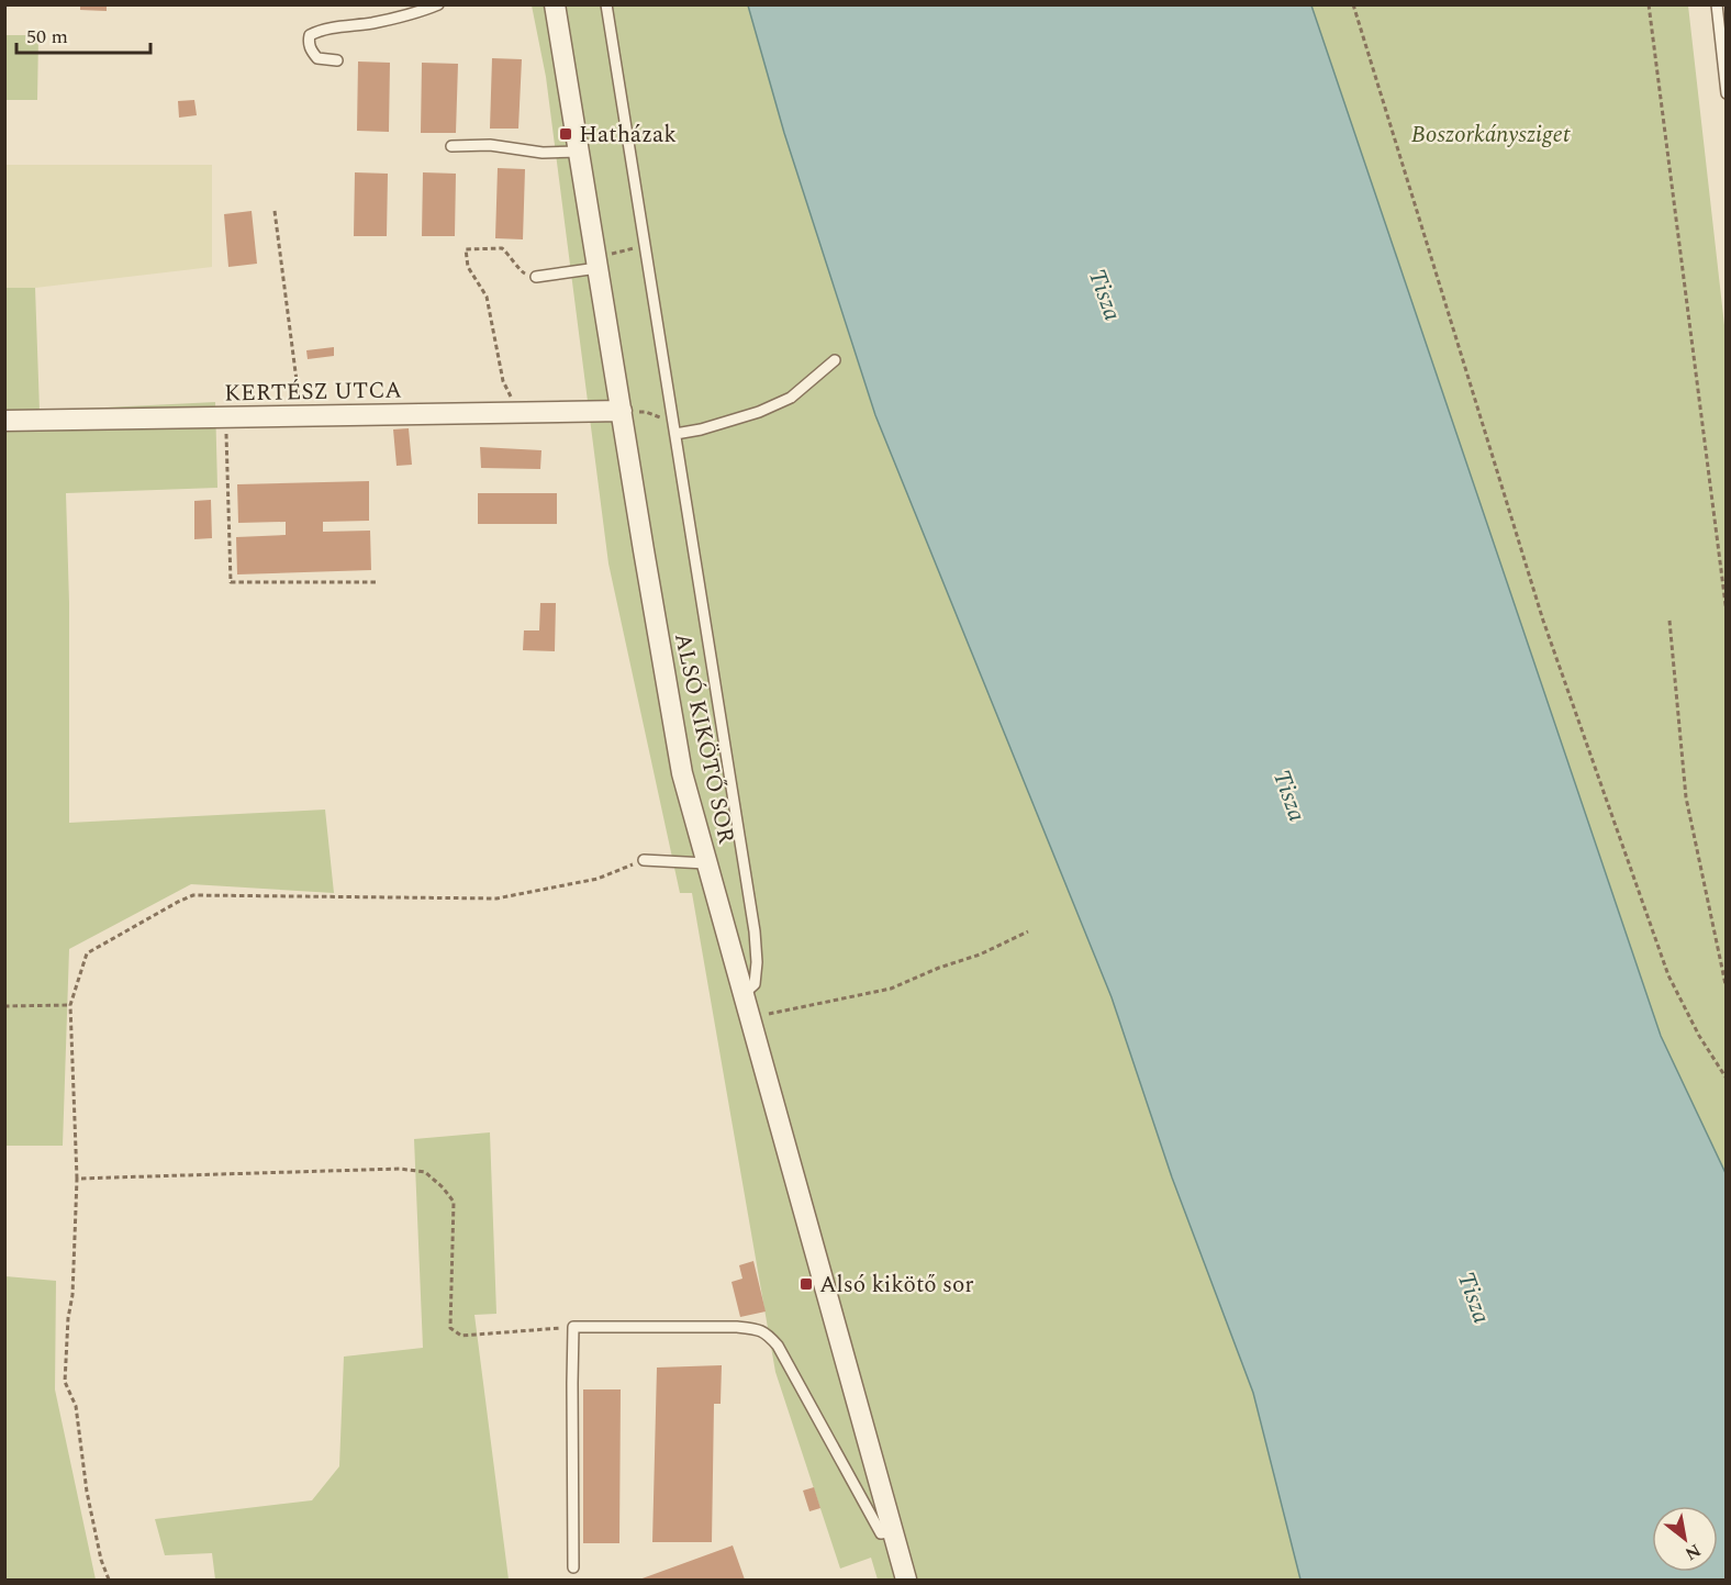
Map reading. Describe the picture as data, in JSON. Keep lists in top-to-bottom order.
{
  "streets": {
    "street": ["KERTÉSZ UTCA", "ALSÓ KIKÖTŐ SOR"]
  },
  "crossings": [
    ["KERTÉSZ UTCA", "ALSÓ KIKÖTŐ SOR"]
  ],
  "water": ["Tisza"],
  "parks": ["Boszorkánysziget"],
  "places": {
    "transit": ["Hatházak", "Alsó kikötő sor"]
  },
  "scale_bar": "50 m",
  "north": "bottom right"
}
